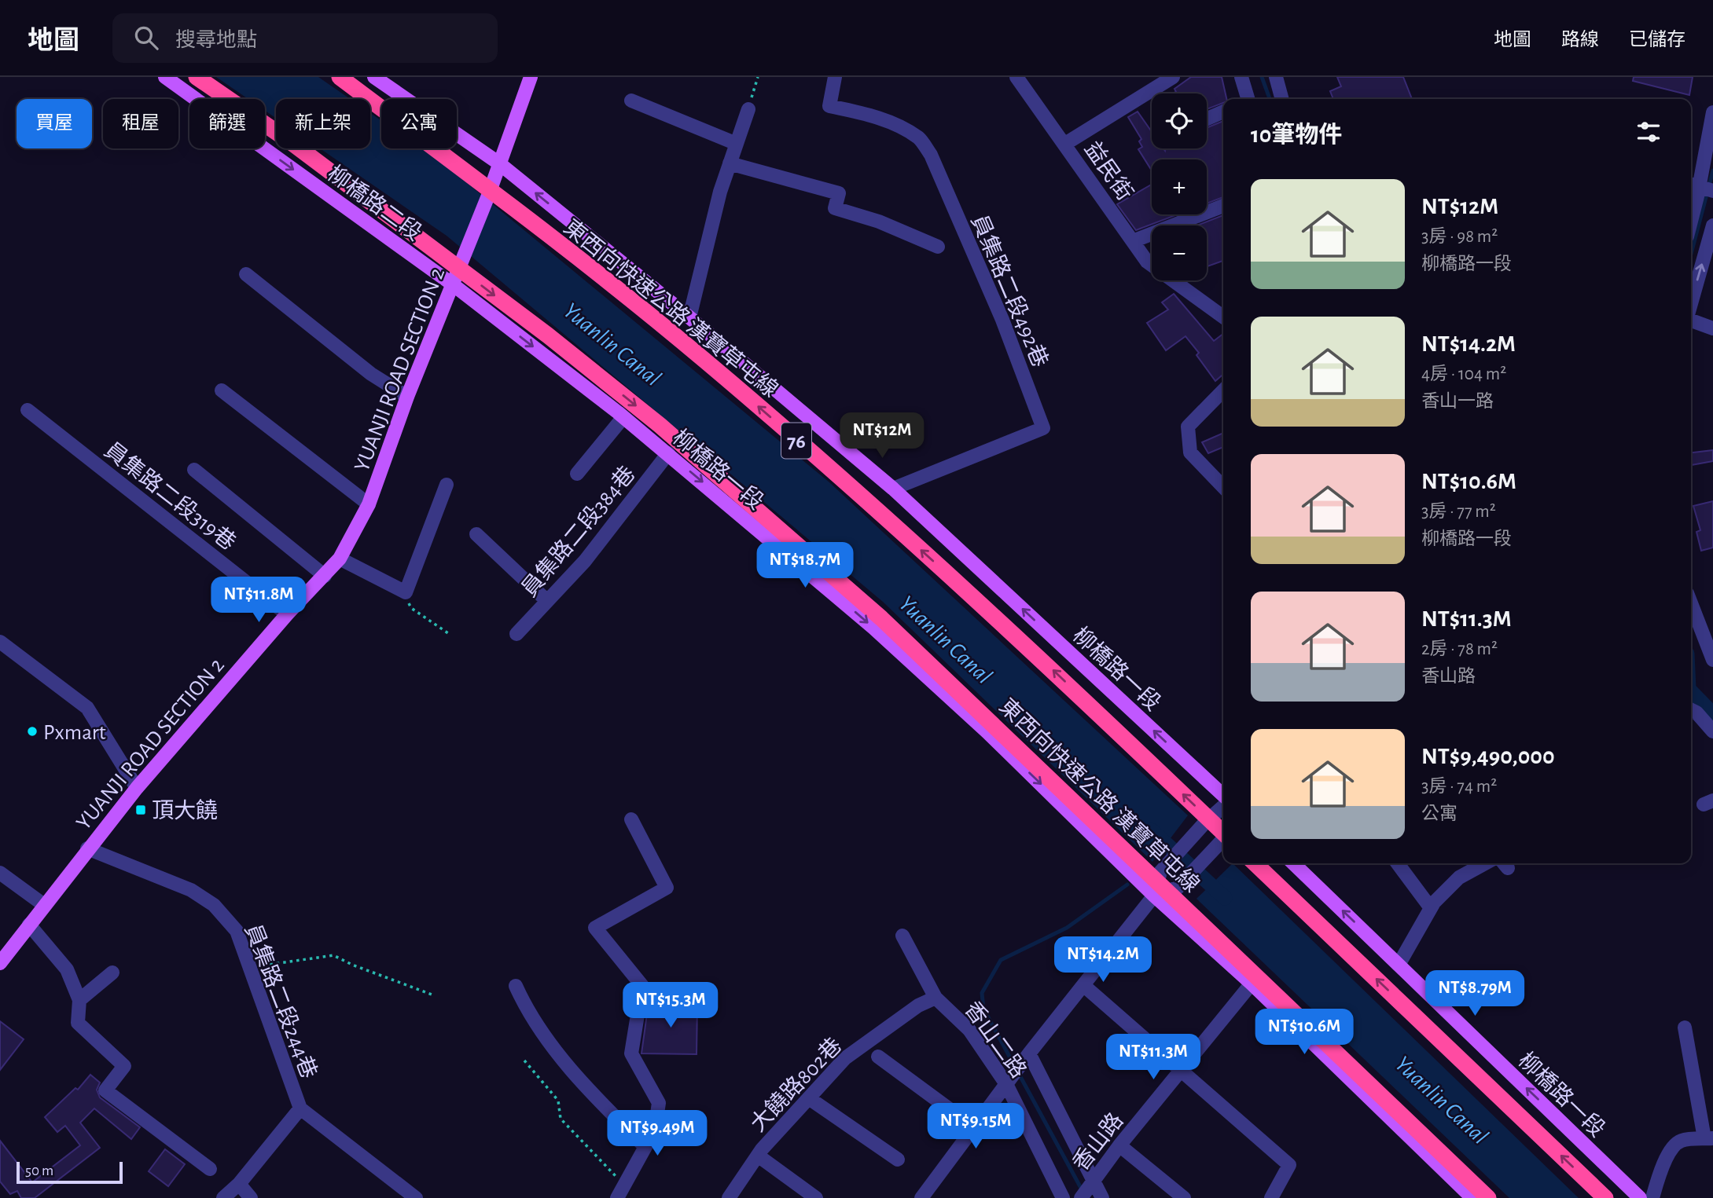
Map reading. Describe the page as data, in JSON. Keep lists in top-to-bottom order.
{
  "streets": {
    "highway": ["東西向快速公路 漢寶草屯線", "76"],
    "main road": ["柳橋路二段", "YUANJI ROAD SECTION 2", "柳橋路一段"],
    "street": [
      "益民街",
      "員集路二段492巷",
      "員集路二段319巷",
      "員集路二段384巷",
      "員集路二段244巷",
      "香山二路",
      "大饒路802巷",
      "香山路"
    ]
  },
  "crossings": [
    ["柳橋路二段", "YUANJI ROAD SECTION 2"],
    ["柳橋路二段", "柳橋路一段"],
    ["員集路二段492巷", "柳橋路一段"],
    ["YUANJI ROAD SECTION 2", "柳橋路一段"],
    ["YUANJI ROAD SECTION 2", "員集路二段319巷"],
    ["YUANJI ROAD SECTION 2", "員集路二段244巷"],
    ["柳橋路一段", "員集路二段384巷"],
    ["柳橋路一段", "香山路"],
    ["香山二路", "大饒路802巷"],
    ["香山二路", "香山路"]
  ],
  "one_way": ["柳橋路二段"],
  "water": ["Yuanlin Canal"],
  "places": {
    "other": ["Pxmart"],
    "transit": ["頂大饒"]
  },
  "scale_bar": "50 m",
  "page": {
    "header": "地圖",
    "search": "搜尋地點",
    "nav": ["地圖", "路線", "已儲存"],
    "map_buttons": ["+", "−"],
    "chip": [
      "買屋",
      "租屋",
      "篩選",
      "新上架",
      "公寓"
    ],
    "heading": "10筆物件",
    "list": [
      {
        "name": "NT$12M",
        "note": "3房 · 98 m² · 柳橋路一段"
      },
      {
        "name": "NT$14.2M",
        "note": "4房 · 104 m² · 香山一路"
      },
      {
        "name": "NT$10.6M",
        "note": "3房 · 77 m² · 柳橋路一段"
      },
      {
        "name": "NT$11.3M",
        "note": "2房 · 78 m² · 香山路"
      },
      {
        "name": "NT$9,490,000",
        "note": "3房 · 74 m² · 公寓"
      }
    ],
    "price": [
      "NT$12M",
      "NT$18.7M",
      "NT$11.8M",
      "NT$14.2M",
      "NT$8.79M",
      "NT$15.3M",
      "NT$10.6M",
      "NT$11.3M",
      "NT$9.15M",
      "NT$9.49M"
    ],
    "scale": "50 m"
  }
}
